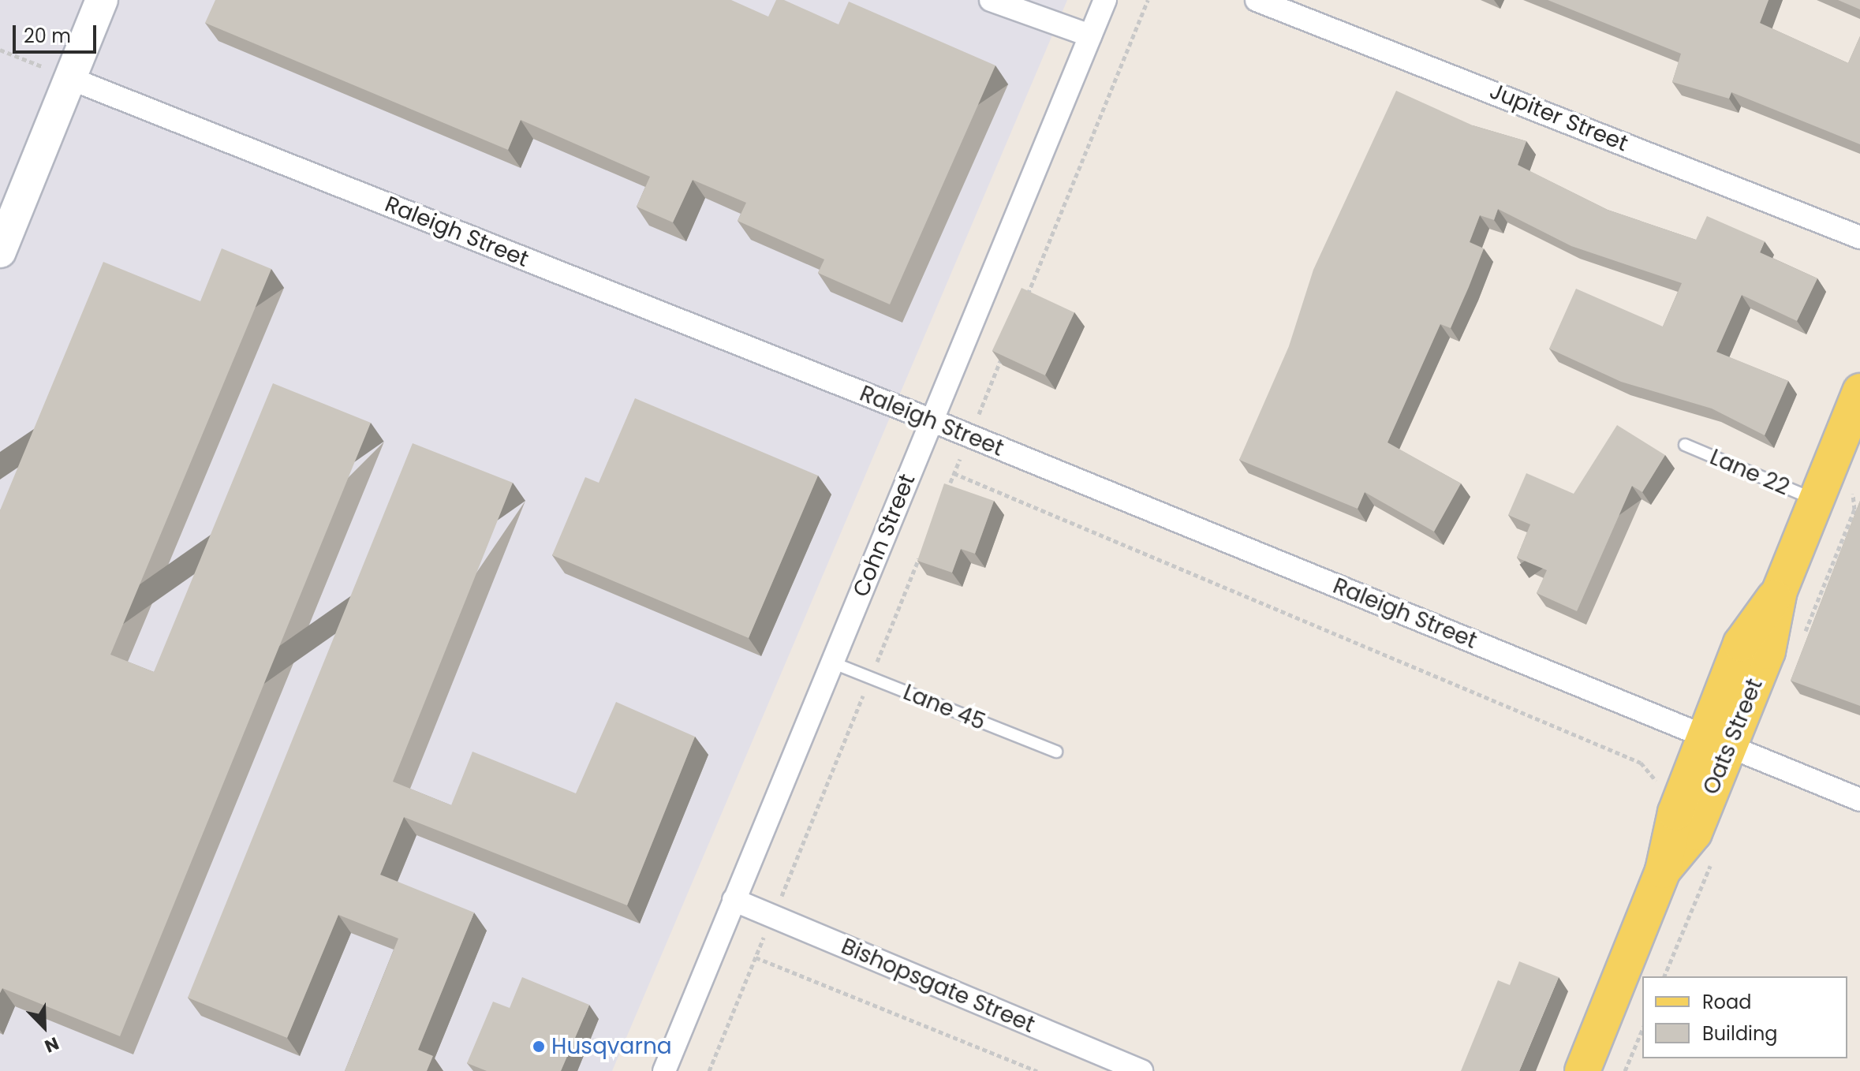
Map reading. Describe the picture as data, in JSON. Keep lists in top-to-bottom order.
{
  "streets": {
    "main road": ["Oats Street"],
    "street": [
      "Jupiter Street",
      "Raleigh Street",
      "Cohn Street",
      "Bishopsgate Street"
    ],
    "lane": ["Lane 22", "Lane 45"]
  },
  "crossings": [
    ["Raleigh Street", "Cohn Street"],
    ["Raleigh Street", "Oats Street"],
    ["Lane 22", "Oats Street"],
    ["Cohn Street", "Lane 45"],
    ["Cohn Street", "Bishopsgate Street"]
  ],
  "places": ["Husqvarna"],
  "legend": ["Road", "Building"],
  "scale_bar": "20 m",
  "north": "bottom right"
}
